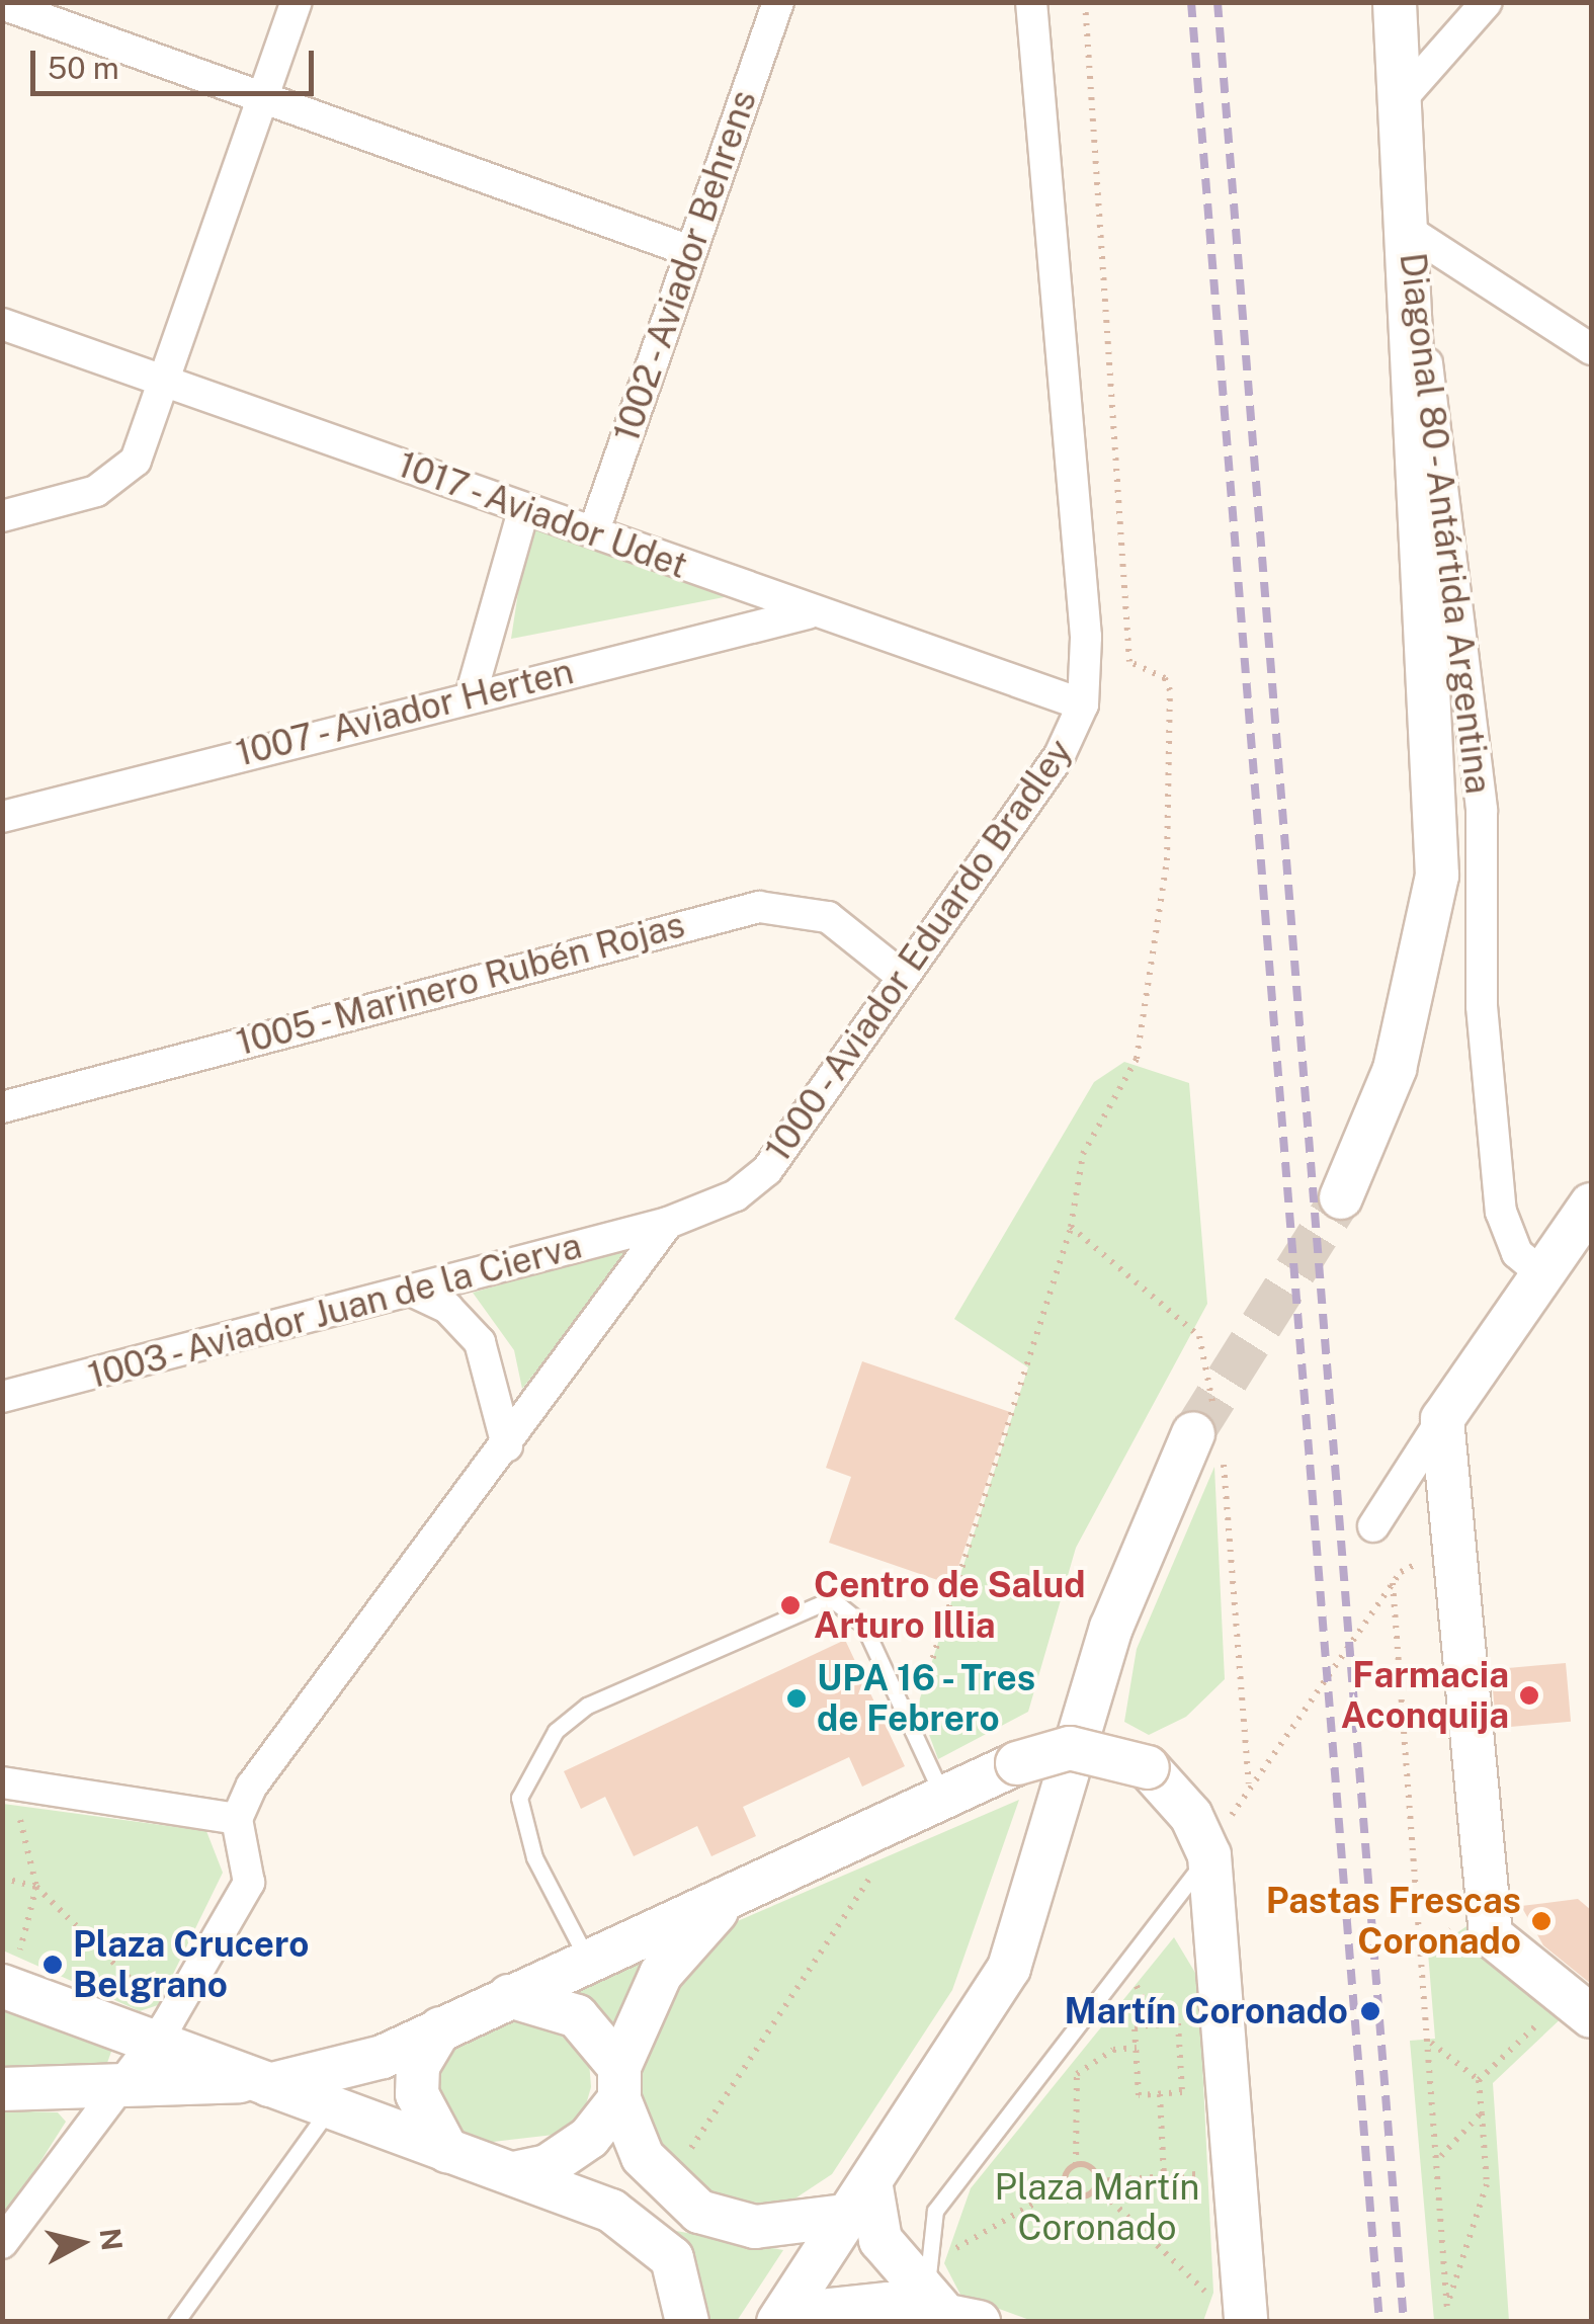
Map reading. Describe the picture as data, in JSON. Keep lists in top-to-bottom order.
{
  "streets": {
    "street": [
      "1002 - Aviador Behrens",
      "1017 - Aviador Udet",
      "Diagonal 80 - Antártida Argentina",
      "1007 - Aviador Herten",
      "1000 - Aviador Eduardo Bradley",
      "1005 - Marinero Rubén Rojas",
      "1003 - Aviador Juan de la Cierva"
    ]
  },
  "crossings": [
    ["1002 - Aviador Behrens", "1017 - Aviador Udet"],
    ["1017 - Aviador Udet", "1007 - Aviador Herten"],
    ["1017 - Aviador Udet", "1000 - Aviador Eduardo Bradley"],
    ["1000 - Aviador Eduardo Bradley", "1005 - Marinero Rubén Rojas"],
    ["1000 - Aviador Eduardo Bradley", "1003 - Aviador Juan de la Cierva"]
  ],
  "parks": ["Plaza Martín Coronado"],
  "places": [
    "Centro de Salud Arturo Illia",
    "Farmacia Aconquija",
    "UPA 16 - Tres de Febrero",
    "Pastas Frescas Coronado",
    "Plaza Crucero Belgrano",
    "Martín Coronado"
  ],
  "scale_bar": "50 m",
  "north": "right"
}
